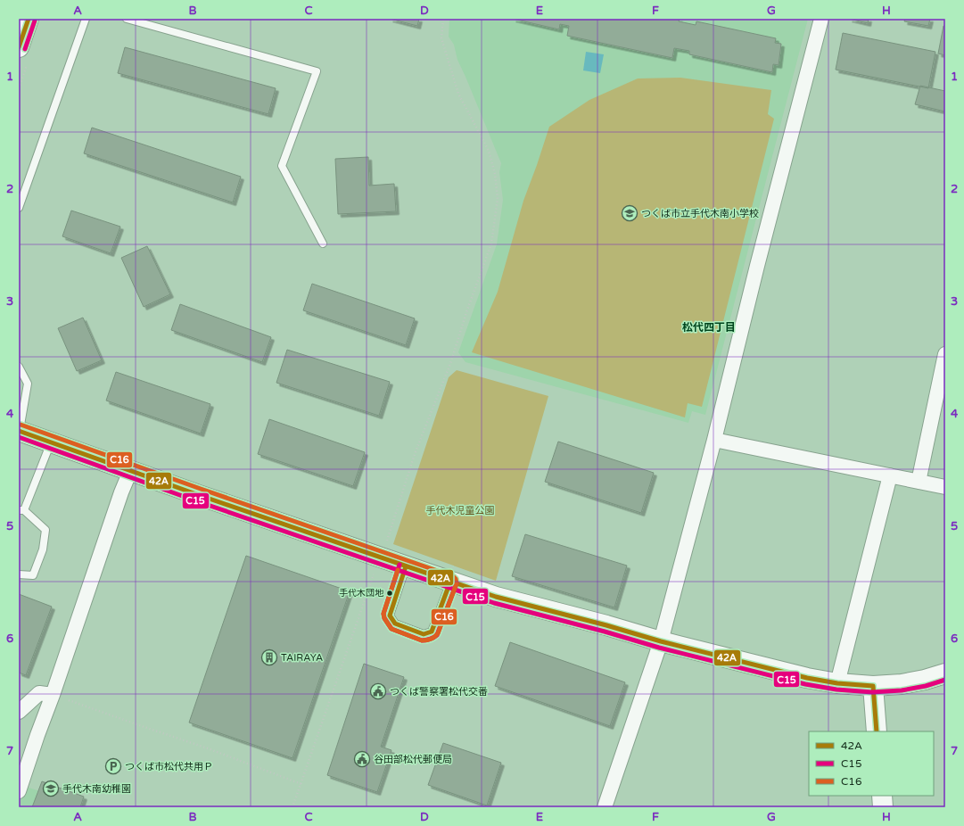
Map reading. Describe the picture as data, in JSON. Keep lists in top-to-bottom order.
{
  "districts": ["松代四丁目"],
  "parks": ["手代木児童公園"],
  "places": {
    "school or university": ["つくば市立手代木南小学校", "手代木南幼稚園"],
    "other": ["手代木団地"],
    "building": ["TAIRAYA"],
    "public building": ["つくば警察署松代交番", "谷田部松代郵便局"],
    "parking": ["つくば市松代共用Ｐ"]
  },
  "lines": ["transit line 42A", "transit line C15", "transit line C16"],
  "legend": ["42A", "C15", "C16"],
  "grid": {
    "columns": [
      "A",
      "B",
      "C",
      "D",
      "E",
      "F",
      "G",
      "H"
    ],
    "rows": [
      "1",
      "2",
      "3",
      "4",
      "5",
      "6",
      "7"
    ]
  }
}
